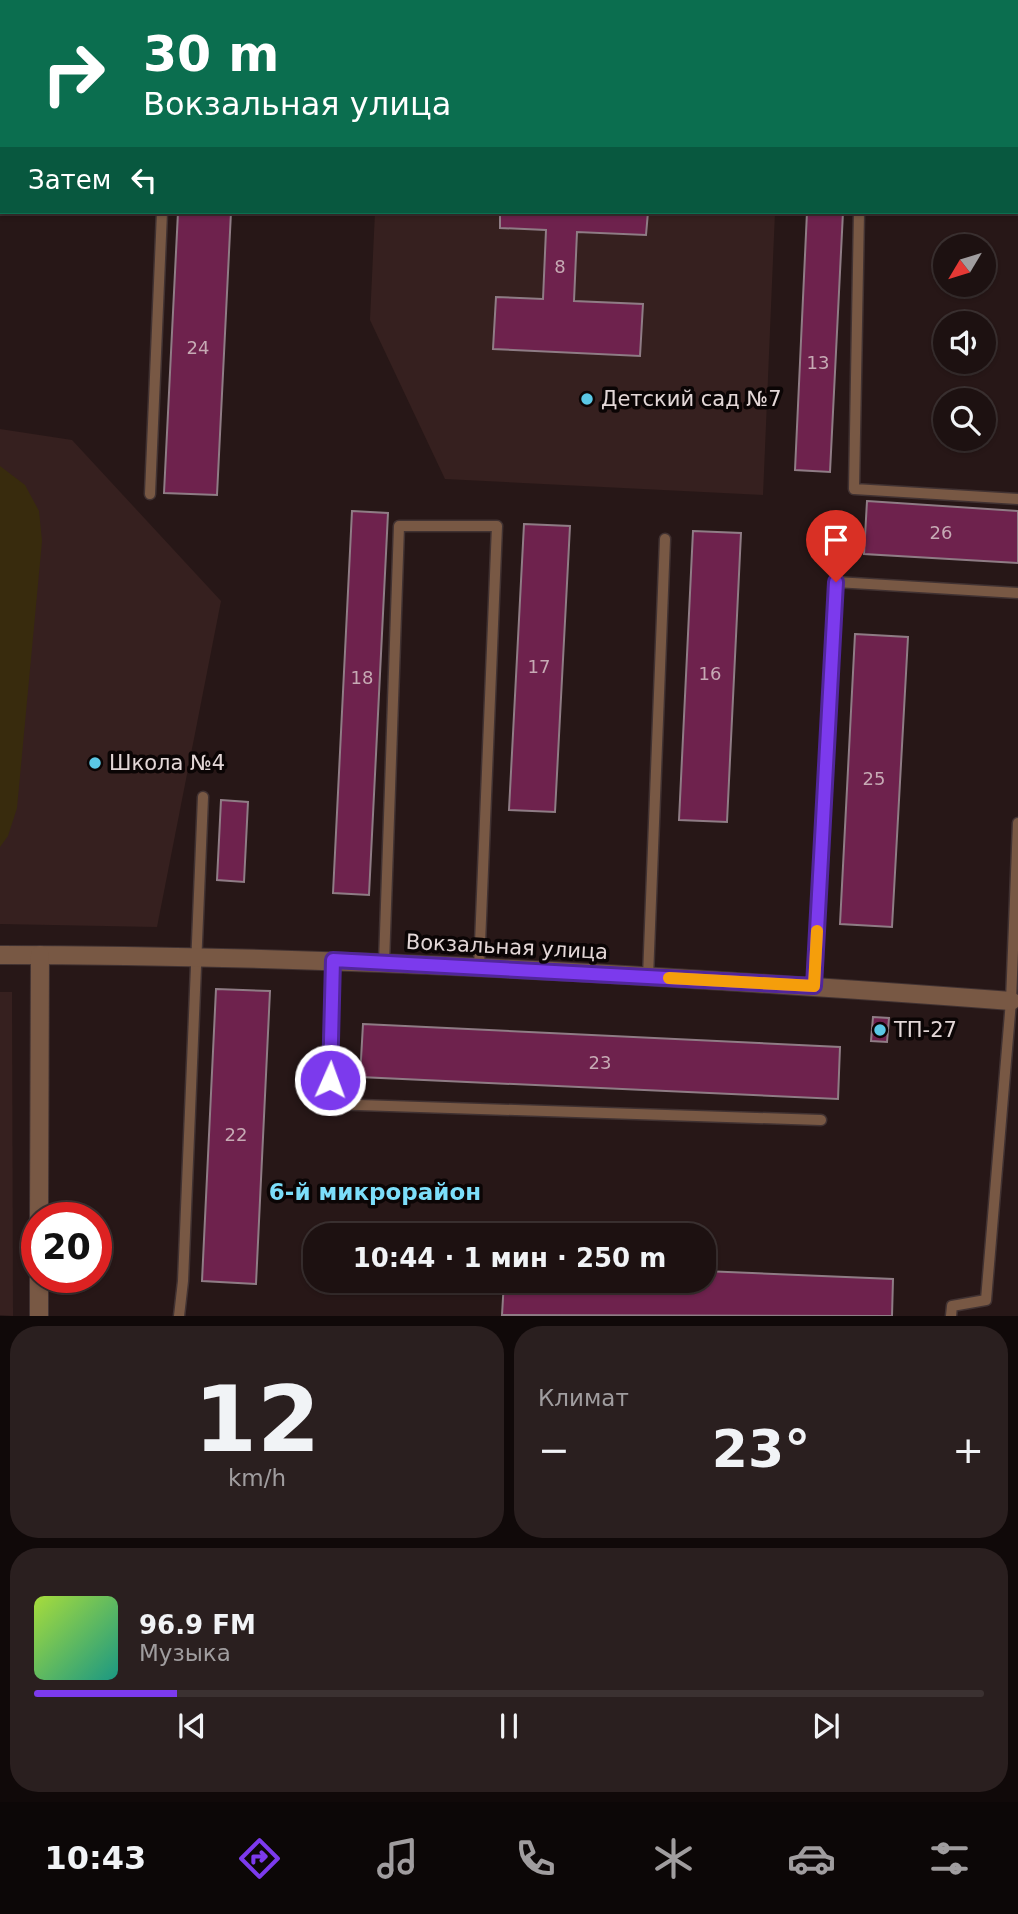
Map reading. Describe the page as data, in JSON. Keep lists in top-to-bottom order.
{
  "streets": {
    "street": ["Вокзальная улица"]
  },
  "districts": ["6-й микрорайон"],
  "places": ["Детский сад №7", "Школа №4", "ТП-27"],
  "house_numbers": [
    "8",
    "24",
    "13",
    "26",
    "17",
    "16",
    "18",
    "25",
    "23",
    "22"
  ],
  "north": "bottom left",
  "page": {
    "turn": ["30 m", "Вокзальная улица"],
    "then": "Затем",
    "limit": "20",
    "trip": "10:44 · 1 мин · 250 m",
    "tile": [
      ["12", "km/h"],
      "Климат"
    ],
    "heat": ["−", "23°", "+"],
    "song": ["96.9 FM", "Музыка"],
    "tabs": "10:43"
  }
}
